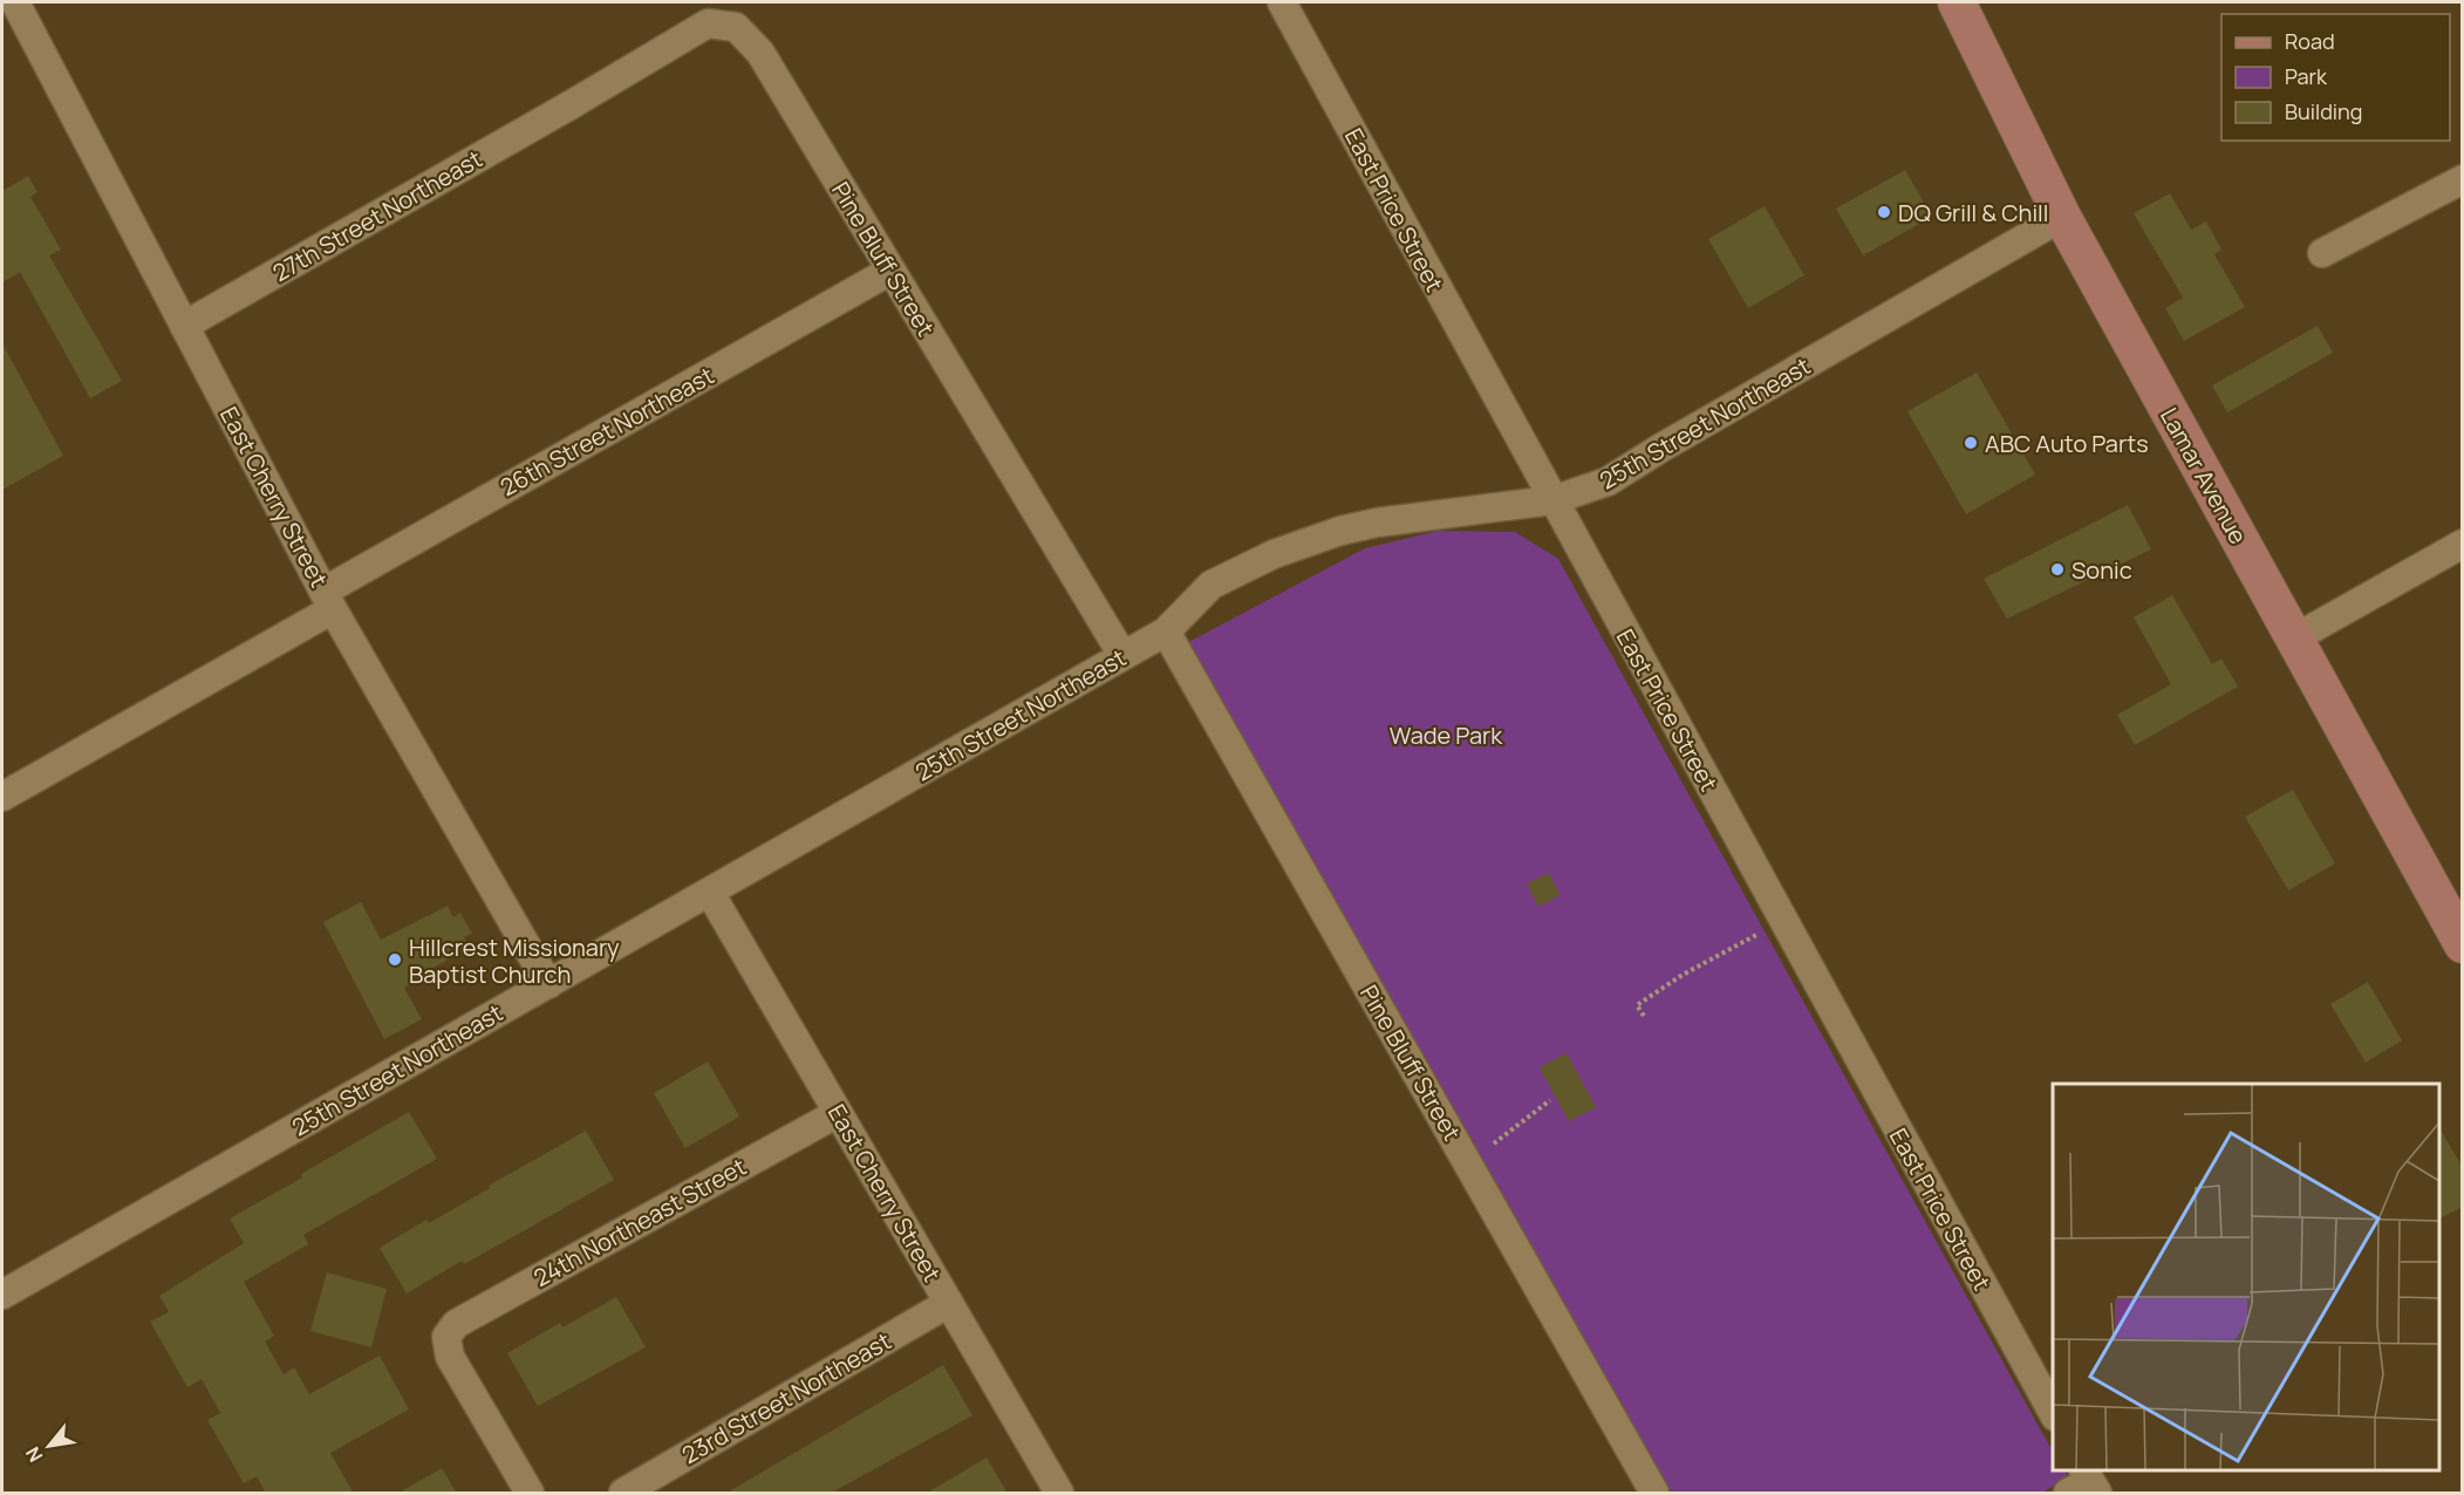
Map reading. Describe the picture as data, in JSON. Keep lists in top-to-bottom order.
{
  "streets": {
    "main road": ["Lamar Avenue"],
    "street": [
      "East Price Street",
      "27th Street Northeast",
      "Pine Bluff Street",
      "25th Street Northeast",
      "26th Street Northeast",
      "East Cherry Street",
      "24th Northeast Street",
      "23rd Street Northeast"
    ]
  },
  "crossings": [
    ["East Price Street", "25th Street Northeast"],
    ["27th Street Northeast", "Pine Bluff Street"],
    ["27th Street Northeast", "East Cherry Street"],
    ["Pine Bluff Street", "25th Street Northeast"],
    ["Pine Bluff Street", "26th Street Northeast"],
    ["25th Street Northeast", "Lamar Avenue"],
    ["25th Street Northeast", "East Cherry Street"],
    ["26th Street Northeast", "East Cherry Street"],
    ["East Cherry Street", "24th Northeast Street"],
    ["East Cherry Street", "23rd Street Northeast"]
  ],
  "parks": ["Wade Park"],
  "places": [
    "DQ Grill & Chill",
    "ABC Auto Parts",
    "Sonic",
    "Hillcrest Missionary Baptist Church"
  ],
  "legend": ["Road", "Park", "Building"],
  "north": "bottom left"
}
